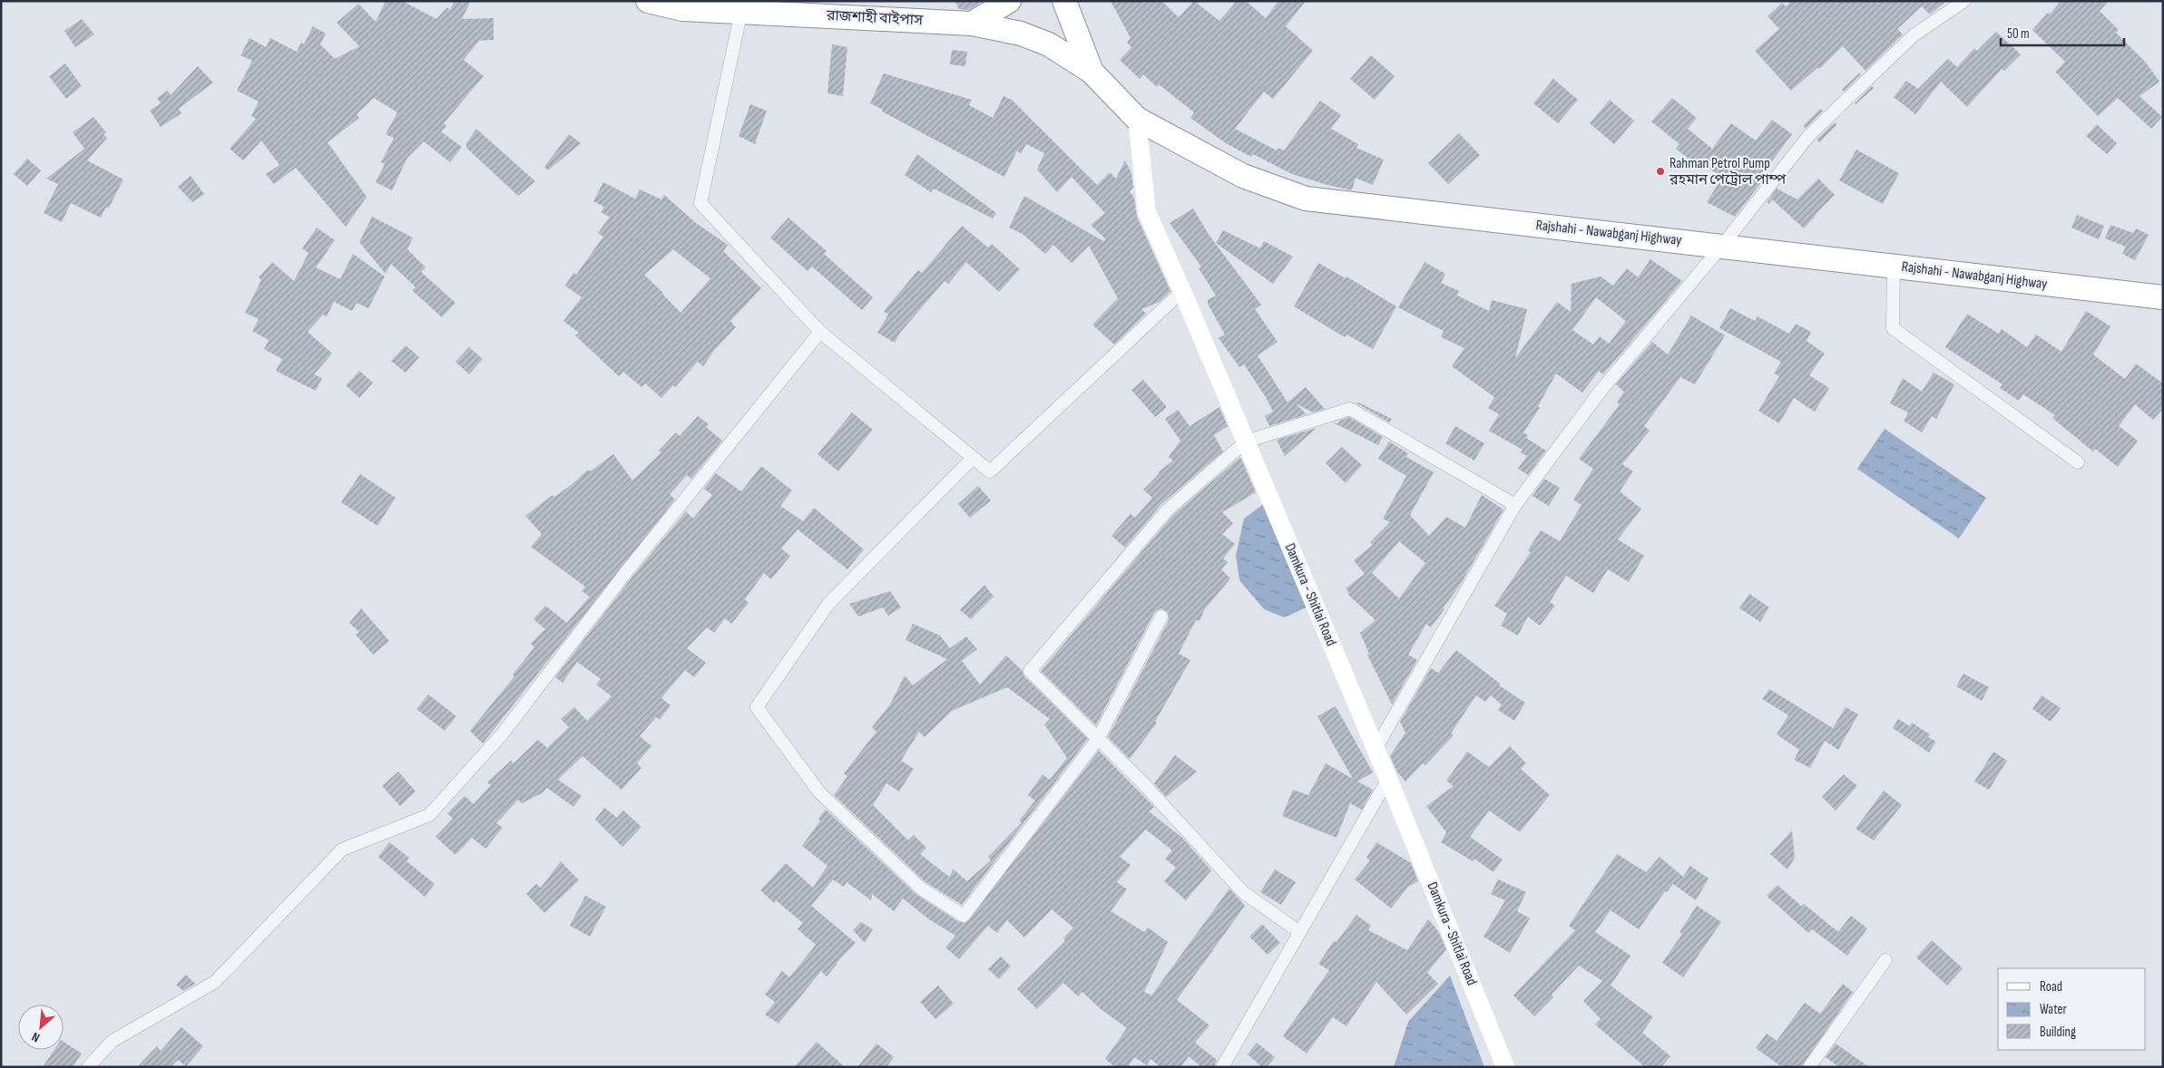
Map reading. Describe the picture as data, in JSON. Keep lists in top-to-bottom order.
{
  "streets": {
    "highway": ["রাজশাহী বাইপাস", "Rajshahi - Nawabganj Highway"],
    "street": ["Damkura - Shitlai Road"]
  },
  "crossings": [
    ["রাজশাহী বাইপাস", "Rajshahi - Nawabganj Highway"],
    ["Rajshahi - Nawabganj Highway", "Damkura - Shitlai Road"]
  ],
  "places": ["Rahman Petrol Pump রহমান পেট্রোল পাম্প"],
  "legend": ["Road", "Water", "Building"],
  "scale_bar": "50 m",
  "north": "bottom left"
}
